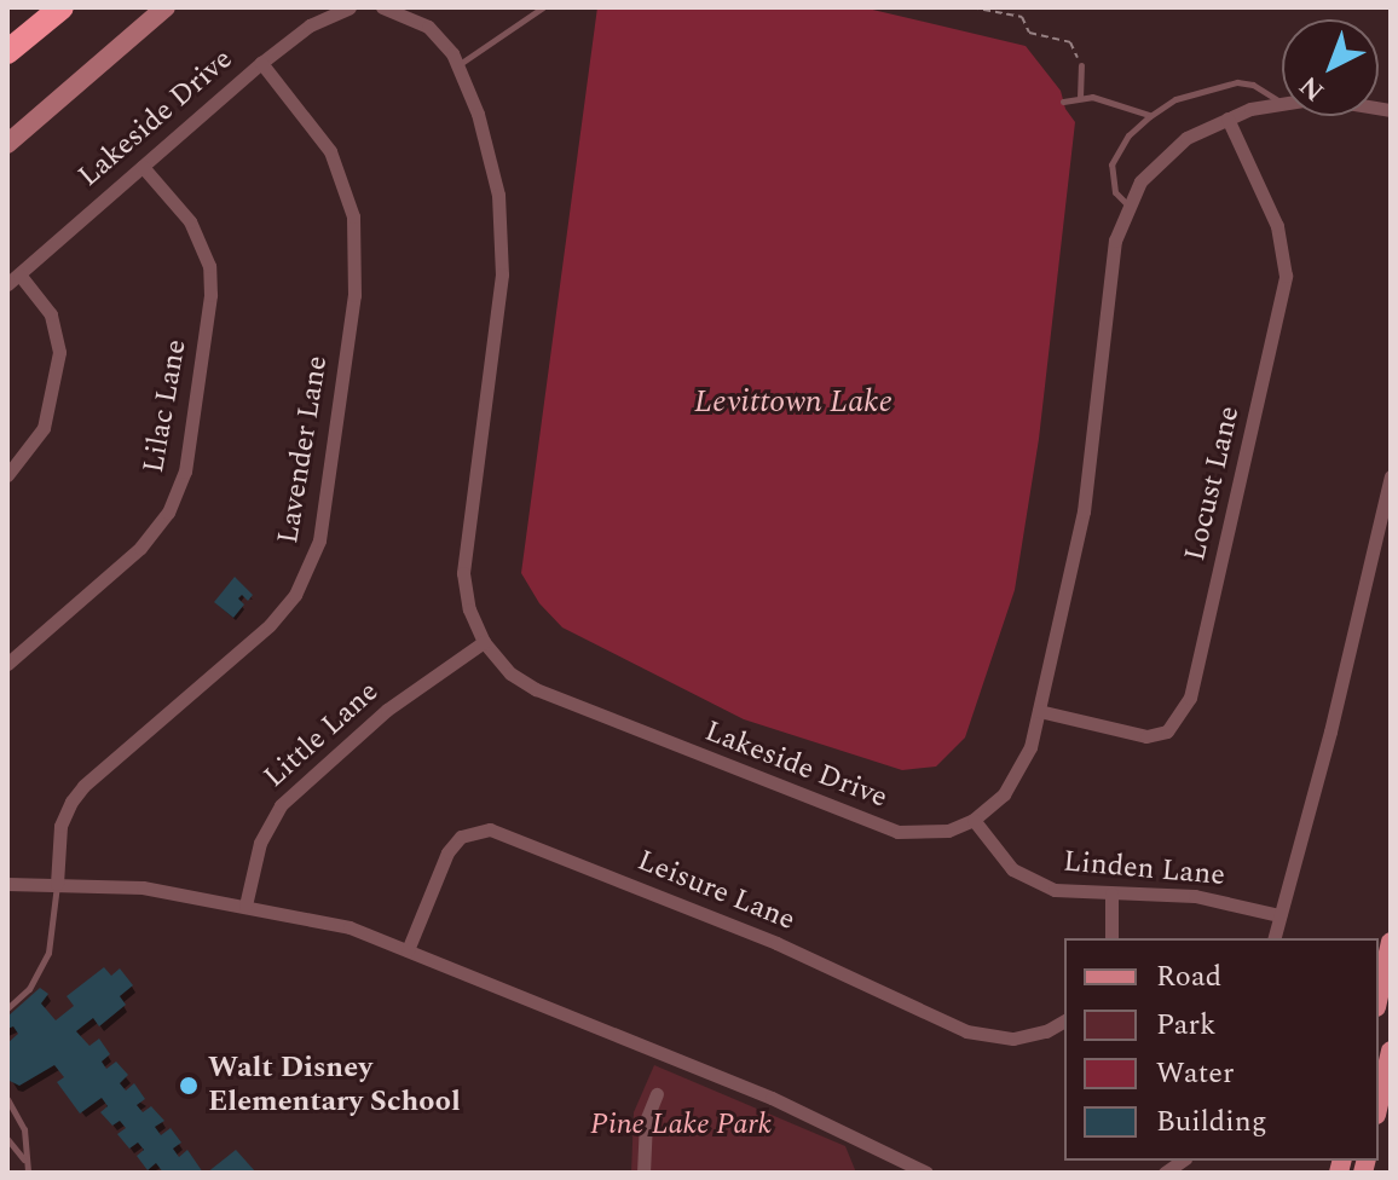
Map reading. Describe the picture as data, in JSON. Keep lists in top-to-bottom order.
{
  "streets": {
    "street": [
      "Lakeside Drive",
      "Lilac Lane",
      "Lavender Lane",
      "Locust Lane",
      "Little Lane",
      "Linden Lane",
      "Leisure Lane"
    ]
  },
  "crossings": [
    ["Lakeside Drive", "Lilac Lane"],
    ["Lakeside Drive", "Lavender Lane"],
    ["Lakeside Drive", "Locust Lane"],
    ["Lakeside Drive", "Little Lane"],
    ["Lakeside Drive", "Linden Lane"]
  ],
  "water": ["Levittown Lake"],
  "parks": ["Pine Lake Park"],
  "places": ["Walt Disney Elementary School"],
  "legend": [
    "Road",
    "Park",
    "Water",
    "Building"
  ],
  "north": "bottom left"
}
